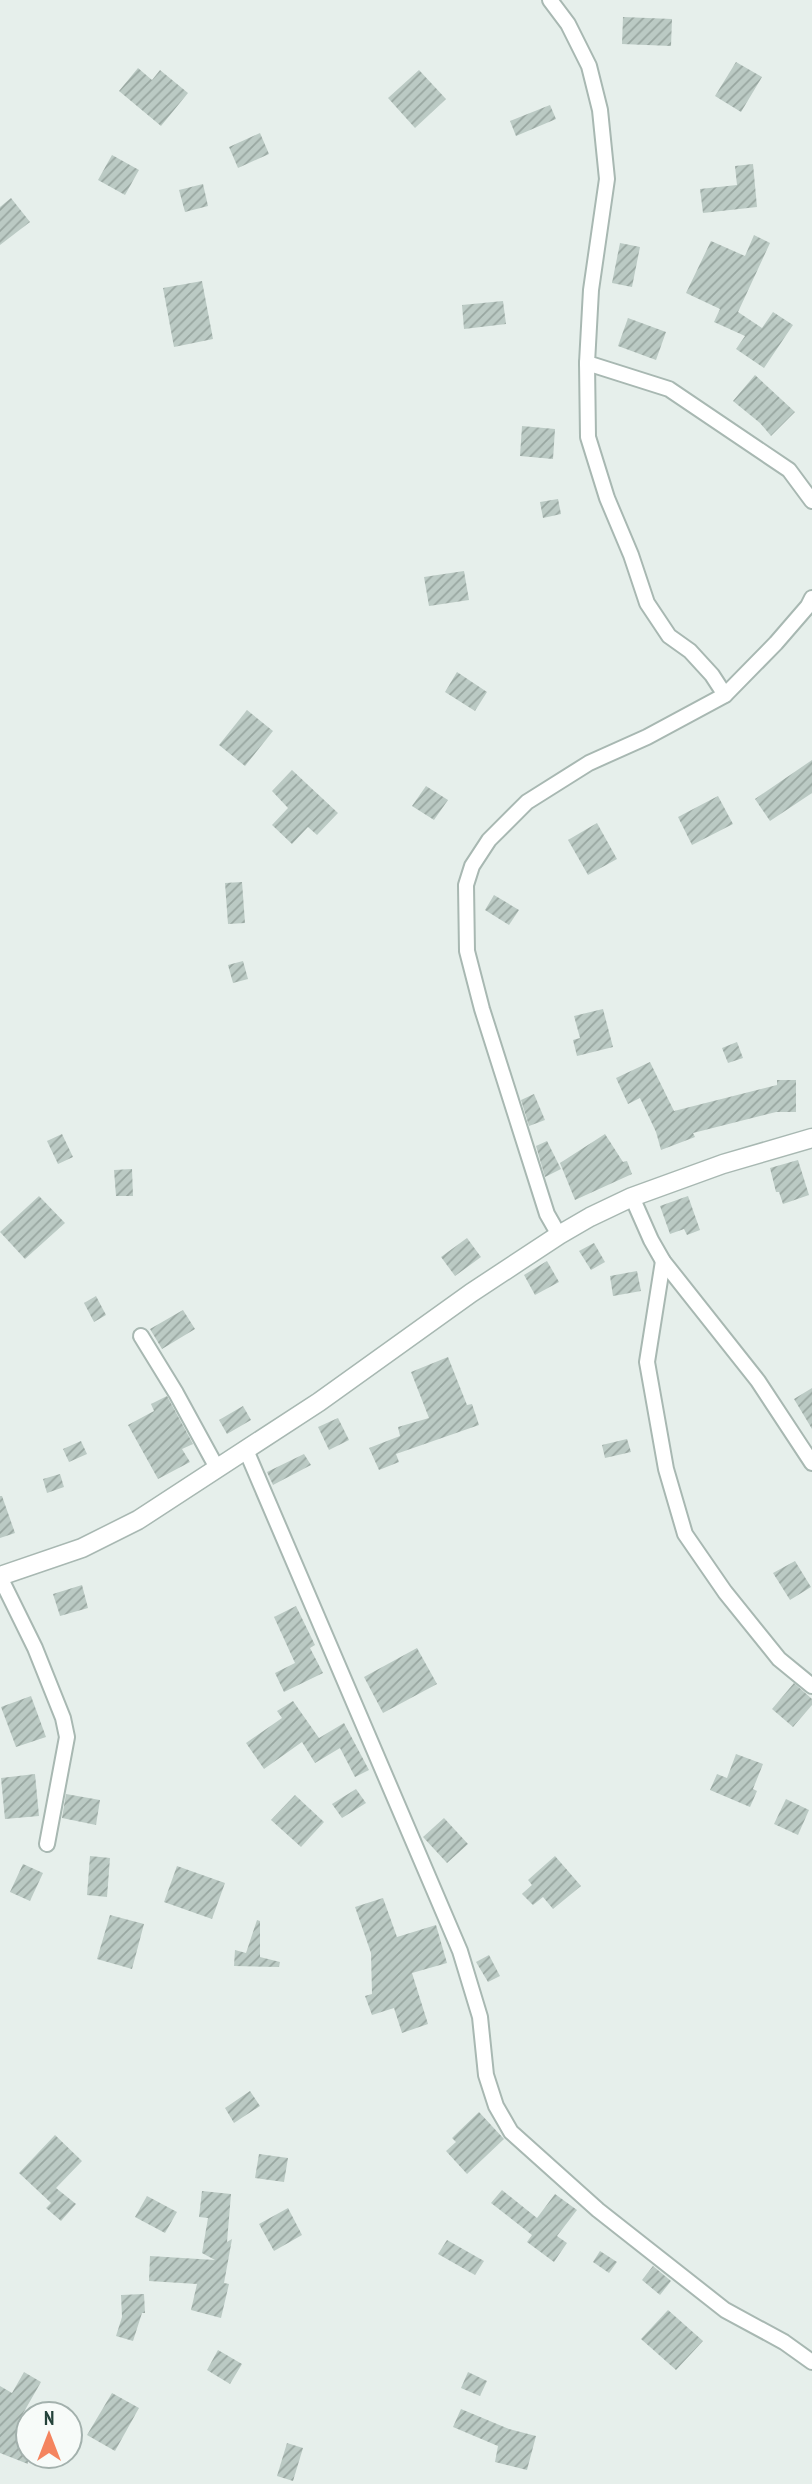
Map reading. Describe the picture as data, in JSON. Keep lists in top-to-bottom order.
{
  "north": "top"
}
